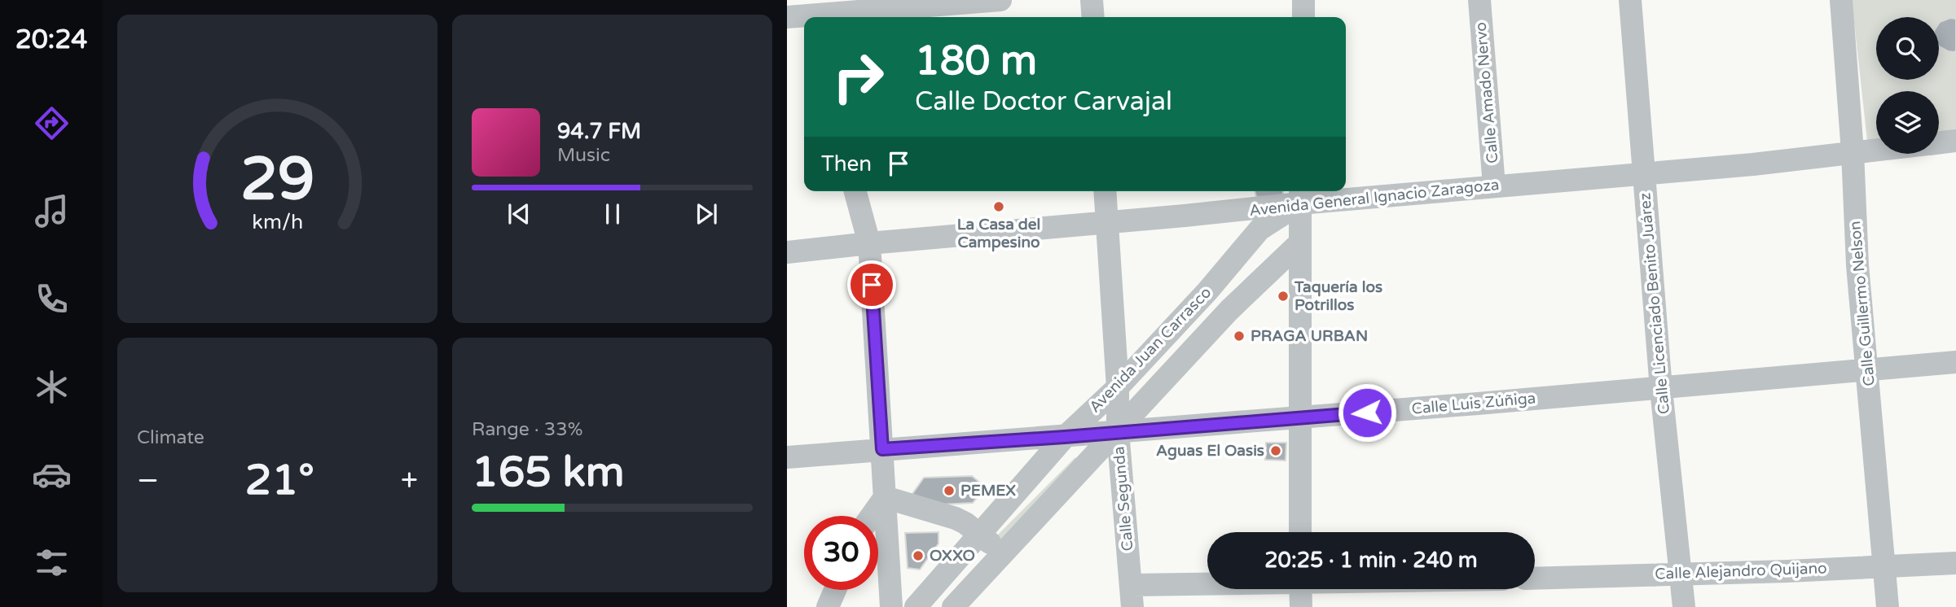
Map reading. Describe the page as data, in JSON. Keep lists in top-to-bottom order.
{
  "streets": {
    "street": [
      "Calle Amado Nervo",
      "Avenida General Ignacio Zaragoza",
      "Calle Licenciado Benito Juárez",
      "Calle Guillermo Nelson",
      "Avenida Juan Carrasco",
      "Calle Luis Zúñiga",
      "Calle Segunda",
      "Calle Alejandro Quijano"
    ]
  },
  "crossings": [
    ["Calle Amado Nervo", "Avenida General Ignacio Zaragoza"],
    ["Avenida General Ignacio Zaragoza", "Calle Licenciado Benito Juárez"],
    ["Avenida General Ignacio Zaragoza", "Calle Guillermo Nelson"],
    ["Avenida General Ignacio Zaragoza", "Avenida Juan Carrasco"],
    ["Avenida General Ignacio Zaragoza", "Calle Segunda"],
    ["Calle Licenciado Benito Juárez", "Calle Luis Zúñiga"],
    ["Calle Licenciado Benito Juárez", "Calle Alejandro Quijano"],
    ["Calle Guillermo Nelson", "Calle Luis Zúñiga"],
    ["Calle Guillermo Nelson", "Calle Alejandro Quijano"],
    ["Avenida Juan Carrasco", "Calle Luis Zúñiga"],
    ["Avenida Juan Carrasco", "Calle Segunda"],
    ["Calle Luis Zúñiga", "Calle Segunda"]
  ],
  "places": [
    "La Casa del Campesino",
    "Taquería los Potrillos",
    "PRAGA URBAN",
    "Aguas El Oasis",
    "PEMEX",
    "OXXO"
  ],
  "page": {
    "tabs": "20:24",
    "turn": ["180 m", "Calle Doctor Carvajal"],
    "song": ["94.7 FM", "Music"],
    "then": "Then",
    "tile": [
      "Climate",
      ["Range · 33%", "165 km"]
    ],
    "heat": ["−", "21°", "+"],
    "limit": "30",
    "trip": "20:25 · 1 min · 240 m",
    "gauge": ["29", "km/h"]
  }
}
